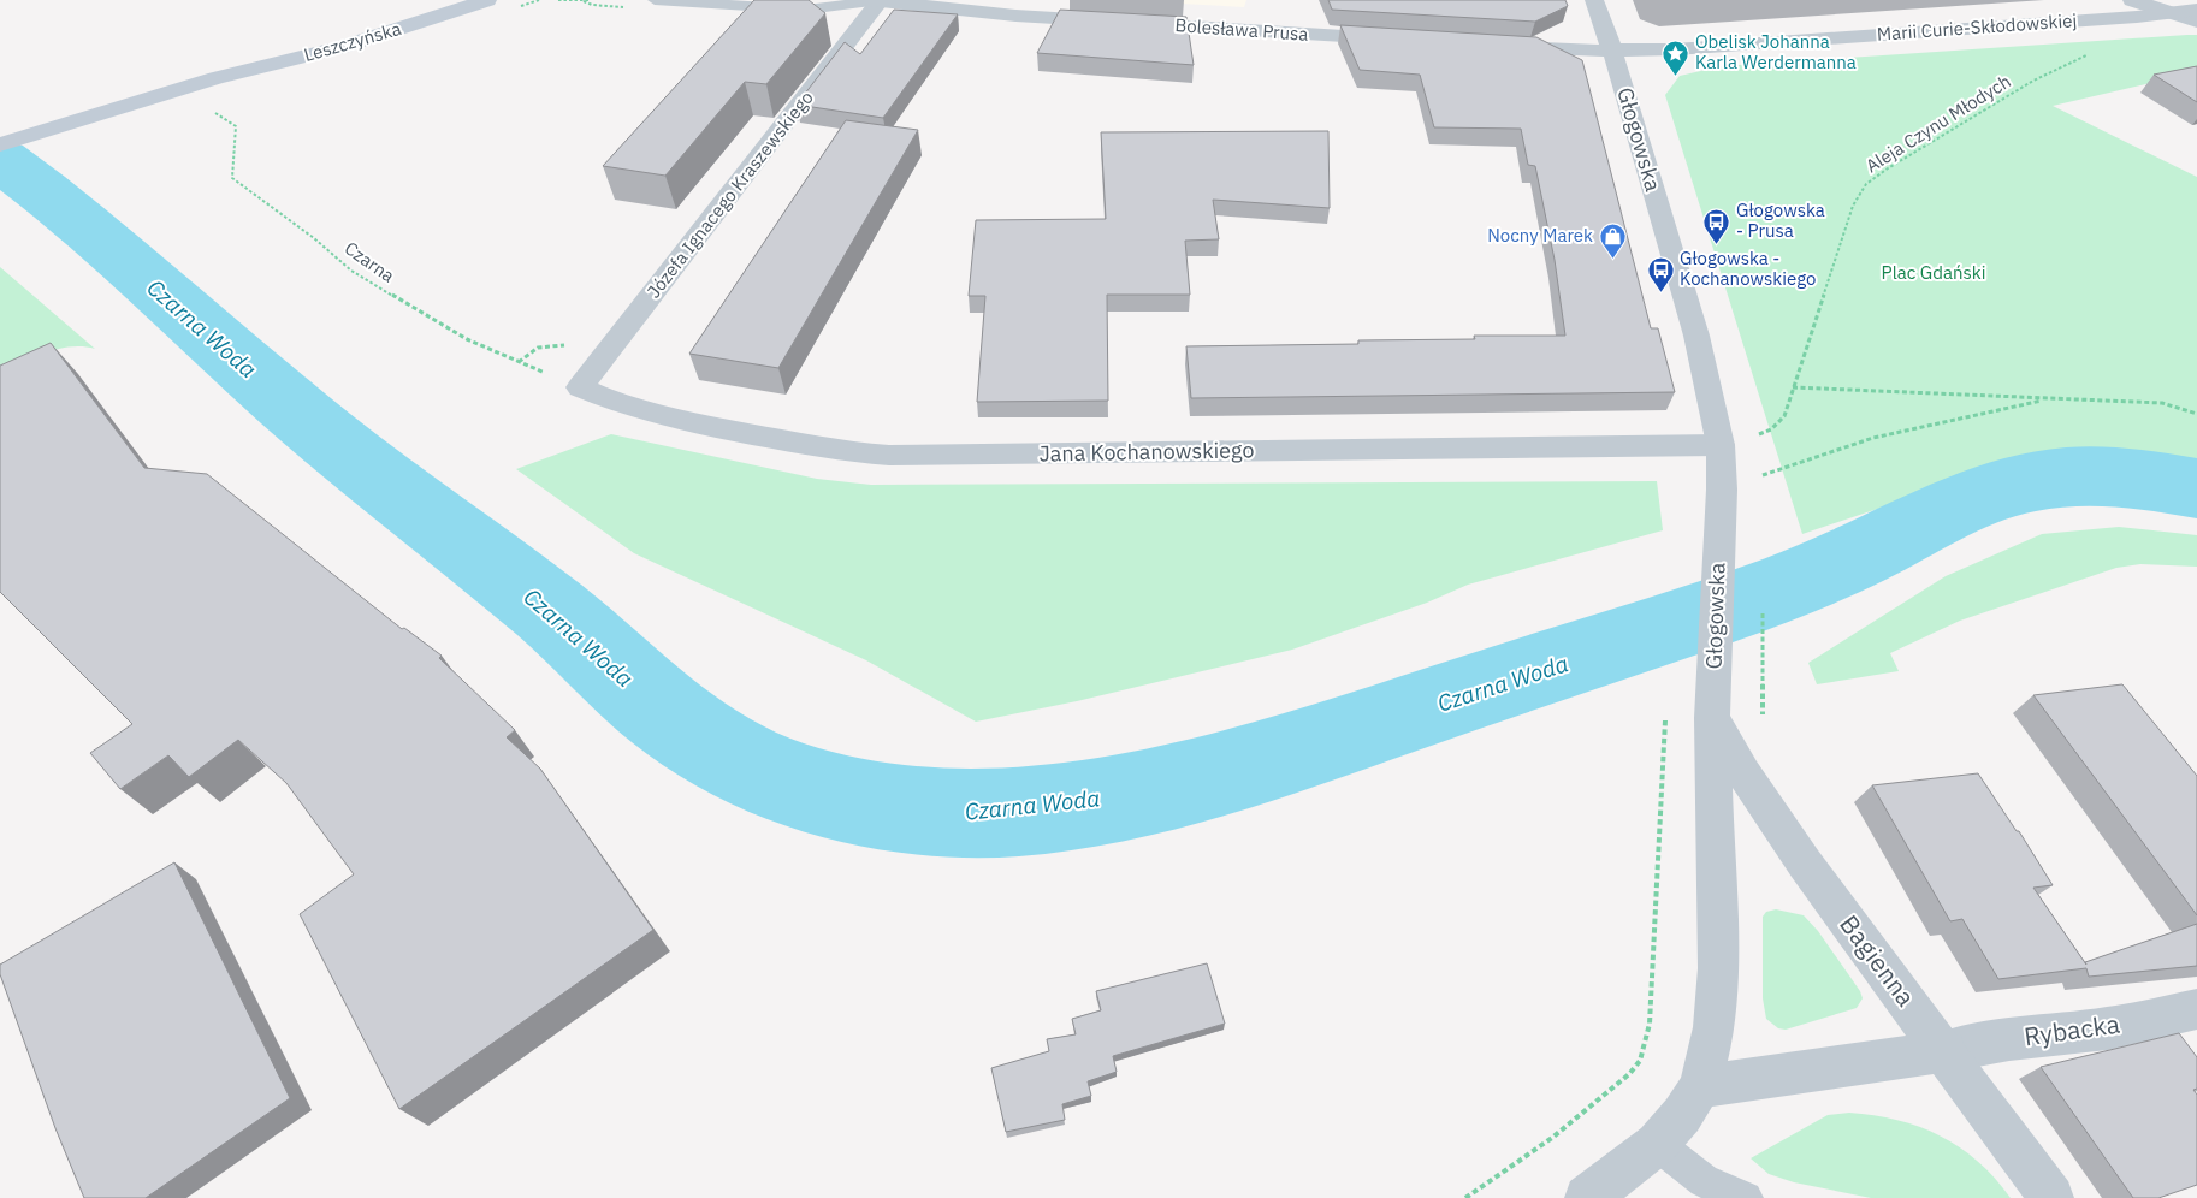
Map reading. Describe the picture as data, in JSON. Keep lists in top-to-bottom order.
{
  "streets": {
    "main road": ["Leszczyńska"],
    "street": [
      "Marii Curie-Skłodowskiej",
      "Bolesława Prusa",
      "Głogowska",
      "Józefa Ignacego Kraszewskiego",
      "Jana Kochanowskiego",
      "Bagienna",
      "Rybacka"
    ],
    "path": ["Aleja Czynu Młodych", "Czarna"]
  },
  "crossings": [
    ["Marii Curie-Skłodowskiej", "Aleja Czynu Młodych"],
    ["Marii Curie-Skłodowskiej", "Głogowska"],
    ["Bolesława Prusa", "Józefa Ignacego Kraszewskiego"],
    ["Aleja Czynu Młodych", "Głogowska"],
    ["Aleja Czynu Młodych", "Jana Kochanowskiego"],
    ["Głogowska", "Jana Kochanowskiego"],
    ["Głogowska", "Bagienna"],
    ["Głogowska", "Rybacka"],
    ["Józefa Ignacego Kraszewskiego", "Czarna"],
    ["Józefa Ignacego Kraszewskiego", "Jana Kochanowskiego"],
    ["Czarna", "Jana Kochanowskiego"],
    ["Bagienna", "Rybacka"]
  ],
  "water": ["Czarna Woda"],
  "parks": ["Plac Gdański"],
  "places": {
    "place": ["Obelisk Johanna Karla Werdermanna"],
    "bus stop": ["Głogowska - Prusa", "Głogowska - Kochanowskiego"],
    "shop": ["Nocny Marek"]
  }
}
